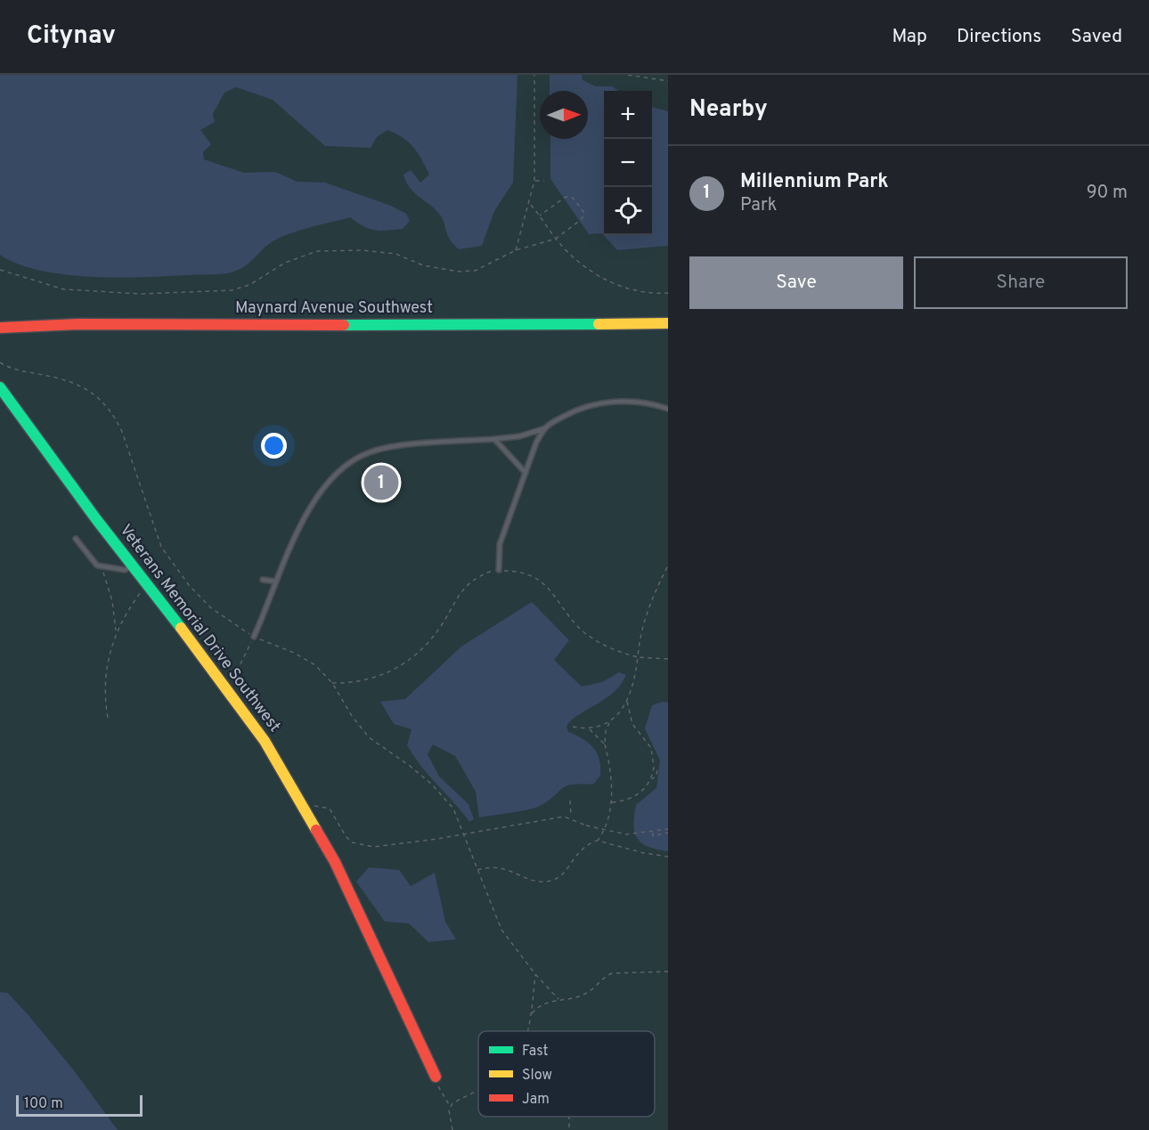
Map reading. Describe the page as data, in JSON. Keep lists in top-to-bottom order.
{
  "streets": {
    "street": ["Maynard Avenue Southwest", "Veterans Memorial Drive Southwest"]
  },
  "legend": ["Fast", "Slow", "Jam"],
  "scale_bar": "100 m",
  "north": "right",
  "page": {
    "header": "Citynav",
    "nav": ["Map", "Directions", "Saved"],
    "heading": "Nearby",
    "map_buttons": ["+", "−"],
    "list": [
      {
        "mark": "1",
        "name": "Millennium Park",
        "note": "Park",
        "value": "90 m"
      }
    ],
    "buttons": ["Save", "Share"],
    "pins": "1",
    "scale": "100 m"
  }
}
